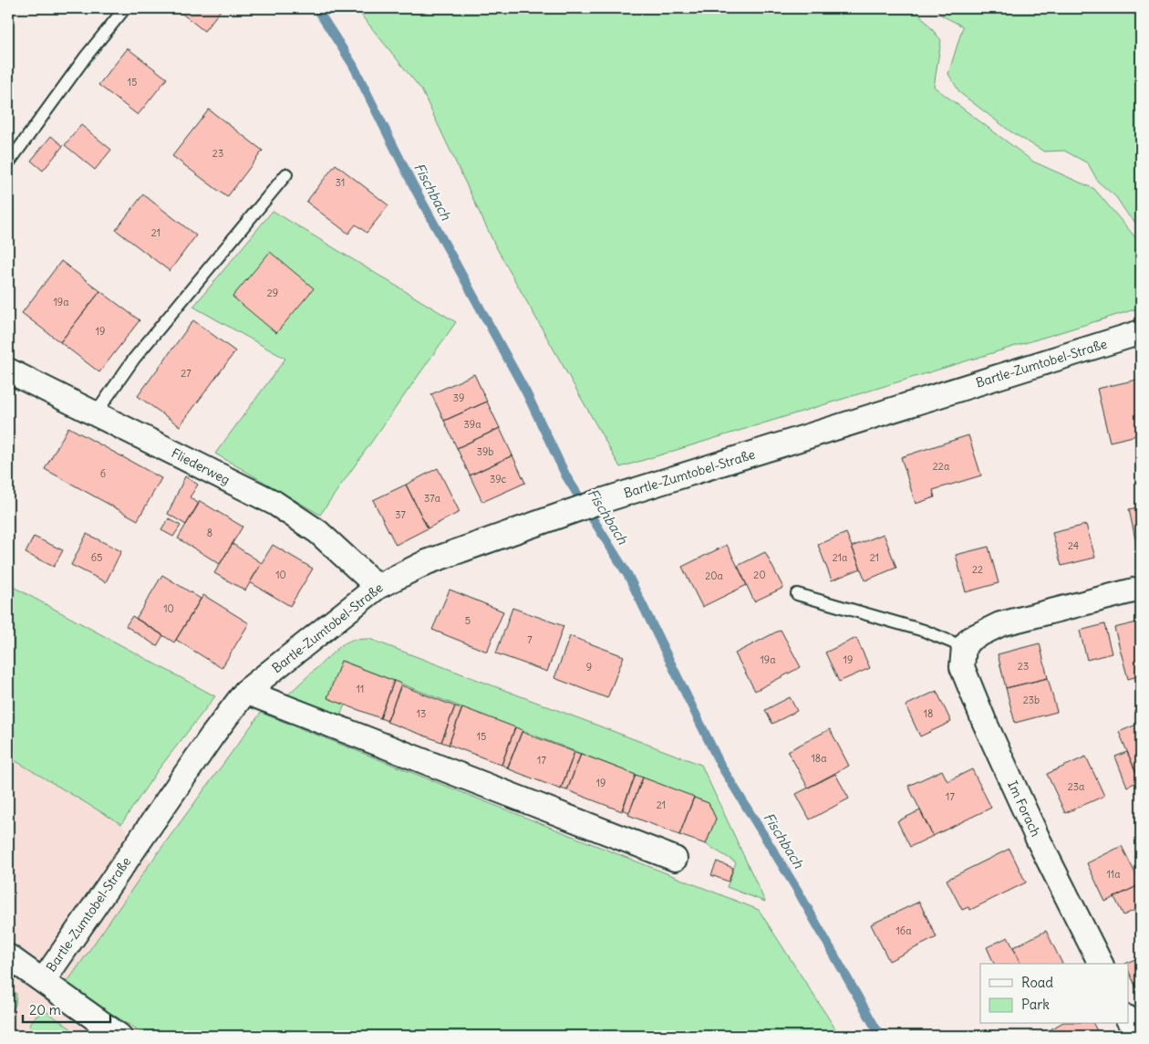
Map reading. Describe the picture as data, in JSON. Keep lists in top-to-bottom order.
{
  "streets": {
    "street": ["Bartle-Zumtobel-Straße", "Fliederweg", "Im Forach"]
  },
  "crossings": [
    ["Bartle-Zumtobel-Straße", "Fliederweg"]
  ],
  "water": ["Fischbach"],
  "house_numbers": [
    "15",
    "23",
    "31",
    "21",
    "29",
    "19a",
    "19",
    "27",
    "39",
    "39a",
    "39b",
    "22a",
    "6",
    "39c",
    "37a",
    "37",
    "8",
    "24",
    "65",
    "21a",
    "21",
    "22",
    "10",
    "20",
    "20a",
    "10",
    "5",
    "7",
    "19a",
    "19",
    "23",
    "9",
    "11",
    "23b",
    "13",
    "18",
    "15",
    "18a",
    "17",
    "19",
    "23a",
    "17",
    "21",
    "11a",
    "16a"
  ],
  "legend": ["Road", "Park"],
  "scale_bar": "20 m"
}
